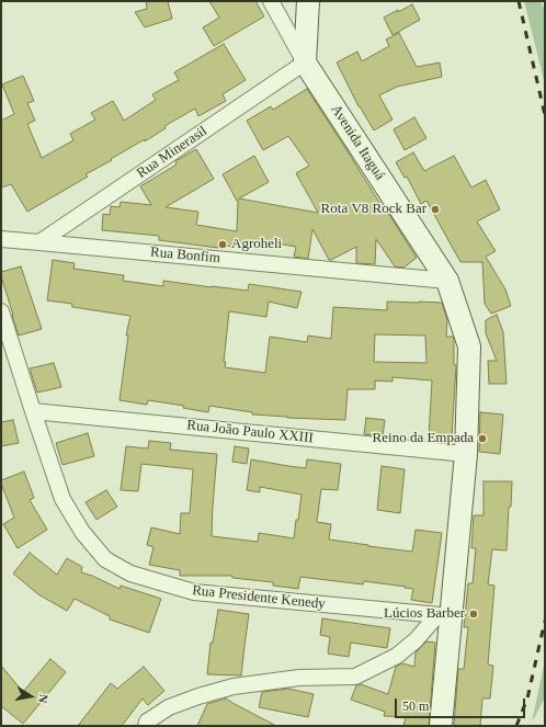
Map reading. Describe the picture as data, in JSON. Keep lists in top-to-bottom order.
{
  "streets": {
    "main road": ["Avenida Itaguá"],
    "street": [
      "Rua Minerasil",
      "Rua Bonfim",
      "Rua João Paulo XXIII",
      "Rua Presidente Kenedy"
    ]
  },
  "crossings": [
    ["Avenida Itaguá", "Rua Minerasil"],
    ["Avenida Itaguá", "Rua Bonfim"],
    ["Avenida Itaguá", "Rua João Paulo XXIII"],
    ["Avenida Itaguá", "Rua Presidente Kenedy"],
    ["Rua Minerasil", "Rua Bonfim"],
    ["Rua João Paulo XXIII", "Rua Presidente Kenedy"]
  ],
  "places": [
    "Rota V8 Rock Bar",
    "Agroheli",
    "Reino da Empada",
    "Lúcios Barber"
  ],
  "scale_bar": "50 m",
  "north": "right"
}
